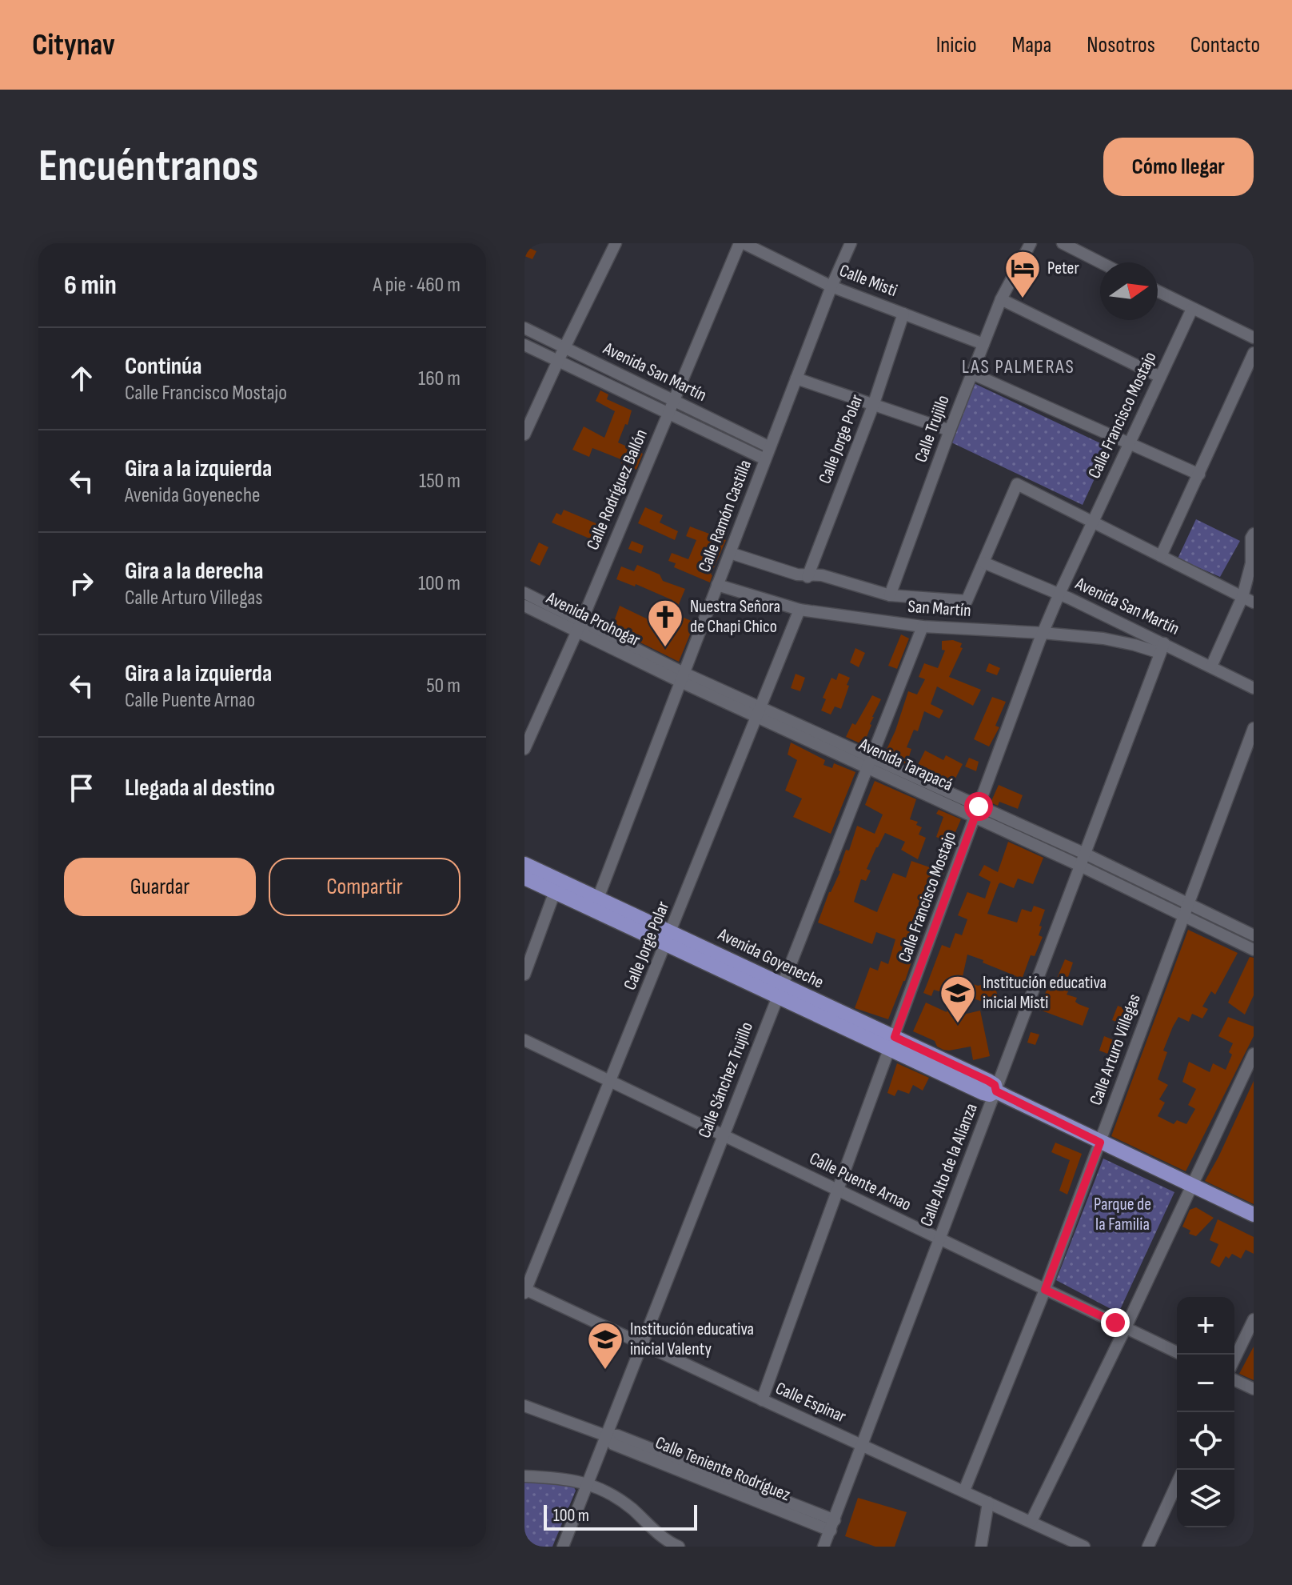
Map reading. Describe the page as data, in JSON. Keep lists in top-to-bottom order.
{
  "streets": {
    "main road": ["Avenida Goyeneche"],
    "street": [
      "Calle Misti",
      "Avenida San Martín",
      "Calle Francisco Mostajo",
      "Calle Trujillo",
      "Calle Jorge Polar",
      "Calle Rodríguez Ballón",
      "Calle Ramón Castilla",
      "San Martín",
      "Avenida Prohogar",
      "Avenida Tarapacá",
      "Calle Arturo Villegas",
      "Calle Sánchez Trujillo",
      "Calle Alto de la Alianza",
      "Calle Puente Arnao",
      "Calle Espinar",
      "Calle Teniente Rodríguez"
    ]
  },
  "crossings": [
    ["Calle Misti", "Calle Trujillo"],
    ["Calle Misti", "Calle Jorge Polar"],
    ["Calle Misti", "Calle Rodríguez Ballón"],
    ["Calle Misti", "Calle Ramón Castilla"],
    ["Avenida San Martín", "Calle Francisco Mostajo"],
    ["Avenida San Martín", "Calle Rodríguez Ballón"],
    ["Avenida San Martín", "Calle Ramón Castilla"],
    ["Avenida San Martín", "San Martín"],
    ["Avenida San Martín", "Calle Alto de la Alianza"],
    ["Calle Francisco Mostajo", "San Martín"],
    ["Calle Francisco Mostajo", "Avenida Tarapacá"],
    ["Calle Francisco Mostajo", "Avenida Goyeneche"],
    ["Calle Francisco Mostajo", "Calle Puente Arnao"],
    ["Calle Francisco Mostajo", "Calle Espinar"],
    ["Calle Jorge Polar", "San Martín"],
    ["Calle Jorge Polar", "Avenida Tarapacá"],
    ["Calle Jorge Polar", "Avenida Goyeneche"],
    ["Calle Jorge Polar", "Calle Puente Arnao"],
    ["Calle Jorge Polar", "Calle Espinar"],
    ["Calle Rodríguez Ballón", "Avenida Prohogar"],
    ["Calle Ramón Castilla", "San Martín"],
    ["Calle Ramón Castilla", "Avenida Prohogar"],
    ["Calle Ramón Castilla", "Avenida Tarapacá"],
    ["Calle Ramón Castilla", "Avenida Goyeneche"],
    ["San Martín", "Calle Sánchez Trujillo"],
    ["San Martín", "Calle Alto de la Alianza"],
    ["Avenida Prohogar", "Avenida Tarapacá"],
    ["Avenida Tarapacá", "Calle Arturo Villegas"],
    ["Avenida Tarapacá", "Calle Sánchez Trujillo"],
    ["Avenida Tarapacá", "Calle Alto de la Alianza"],
    ["Avenida Goyeneche", "Calle Arturo Villegas"],
    ["Avenida Goyeneche", "Calle Sánchez Trujillo"],
    ["Avenida Goyeneche", "Calle Alto de la Alianza"],
    ["Calle Arturo Villegas", "Calle Puente Arnao"],
    ["Calle Arturo Villegas", "Calle Espinar"],
    ["Calle Sánchez Trujillo", "Calle Puente Arnao"],
    ["Calle Sánchez Trujillo", "Calle Espinar"],
    ["Calle Sánchez Trujillo", "Calle Teniente Rodríguez"],
    ["Calle Alto de la Alianza", "Calle Puente Arnao"],
    ["Calle Alto de la Alianza", "Calle Espinar"],
    ["Calle Alto de la Alianza", "Calle Teniente Rodríguez"]
  ],
  "districts": ["LAS PALMERAS"],
  "parks": ["Parque de la Familia"],
  "places": {
    "hotel": ["Peter"],
    "church": ["Nuestra Señora de Chapi Chico"],
    "school or university": ["Institución educativa inicial Misti", "Institución educativa inicial Valenty"]
  },
  "scale_bar": "100 m",
  "north": "right",
  "page": {
    "header": "Citynav",
    "nav": [
      "Inicio",
      "Mapa",
      "Nosotros",
      "Contacto"
    ],
    "buttons": [
      "Cómo llegar",
      ["Guardar", "Compartir"]
    ],
    "title": "Encuéntranos",
    "heading": ["6 min", "A pie · 460 m"],
    "list": [
      ["Continúa", "Calle Francisco Mostajo", "160 m"],
      ["Gira a la izquierda", "Avenida Goyeneche", "150 m"],
      ["Gira a la derecha", "Calle Arturo Villegas", "100 m"],
      ["Gira a la izquierda", "Calle Puente Arnao", "50 m"],
      "Llegada al destino"
    ],
    "map_buttons": ["+", "−"],
    "scale": "100 m"
  }
}
